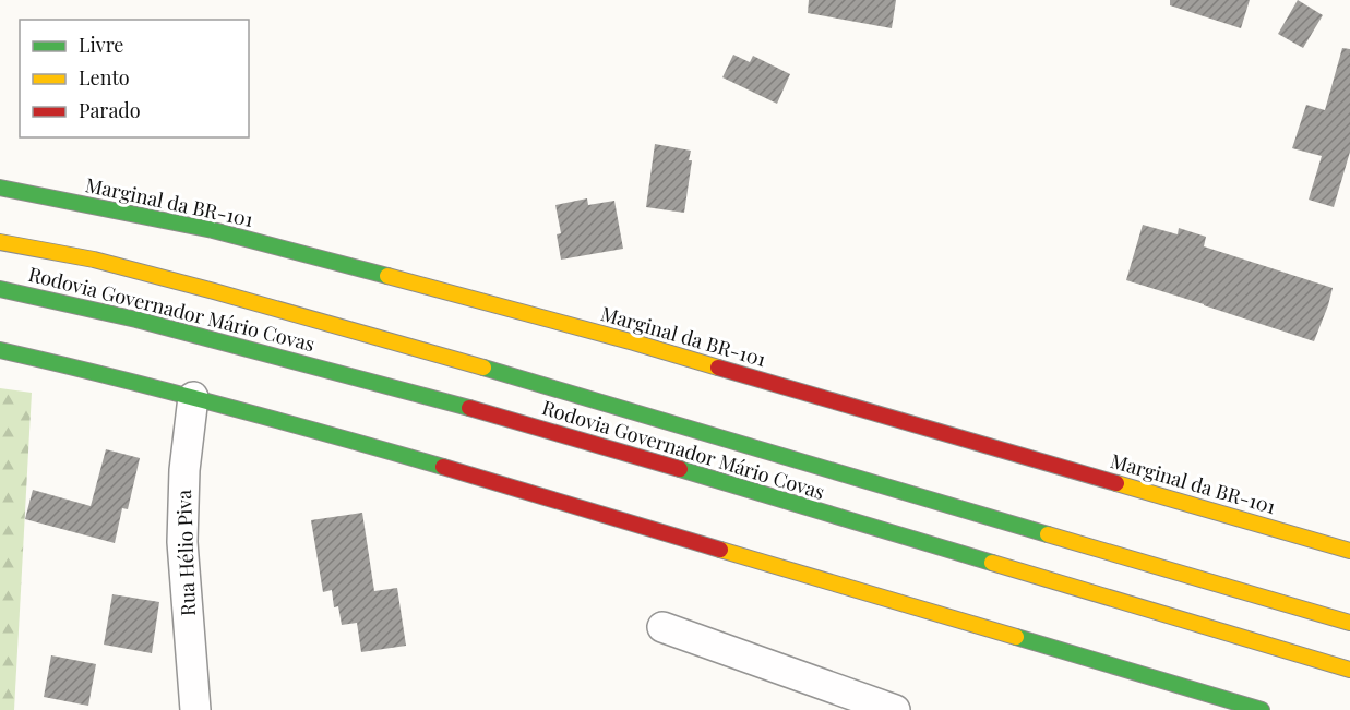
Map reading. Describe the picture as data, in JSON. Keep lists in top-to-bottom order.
{
  "streets": {
    "main road": ["Marginal da BR-101", "Rodovia Governador Mário Covas"],
    "street": ["Rua Hélio Piva"]
  },
  "legend": ["Livre", "Lento", "Parado"]
}
